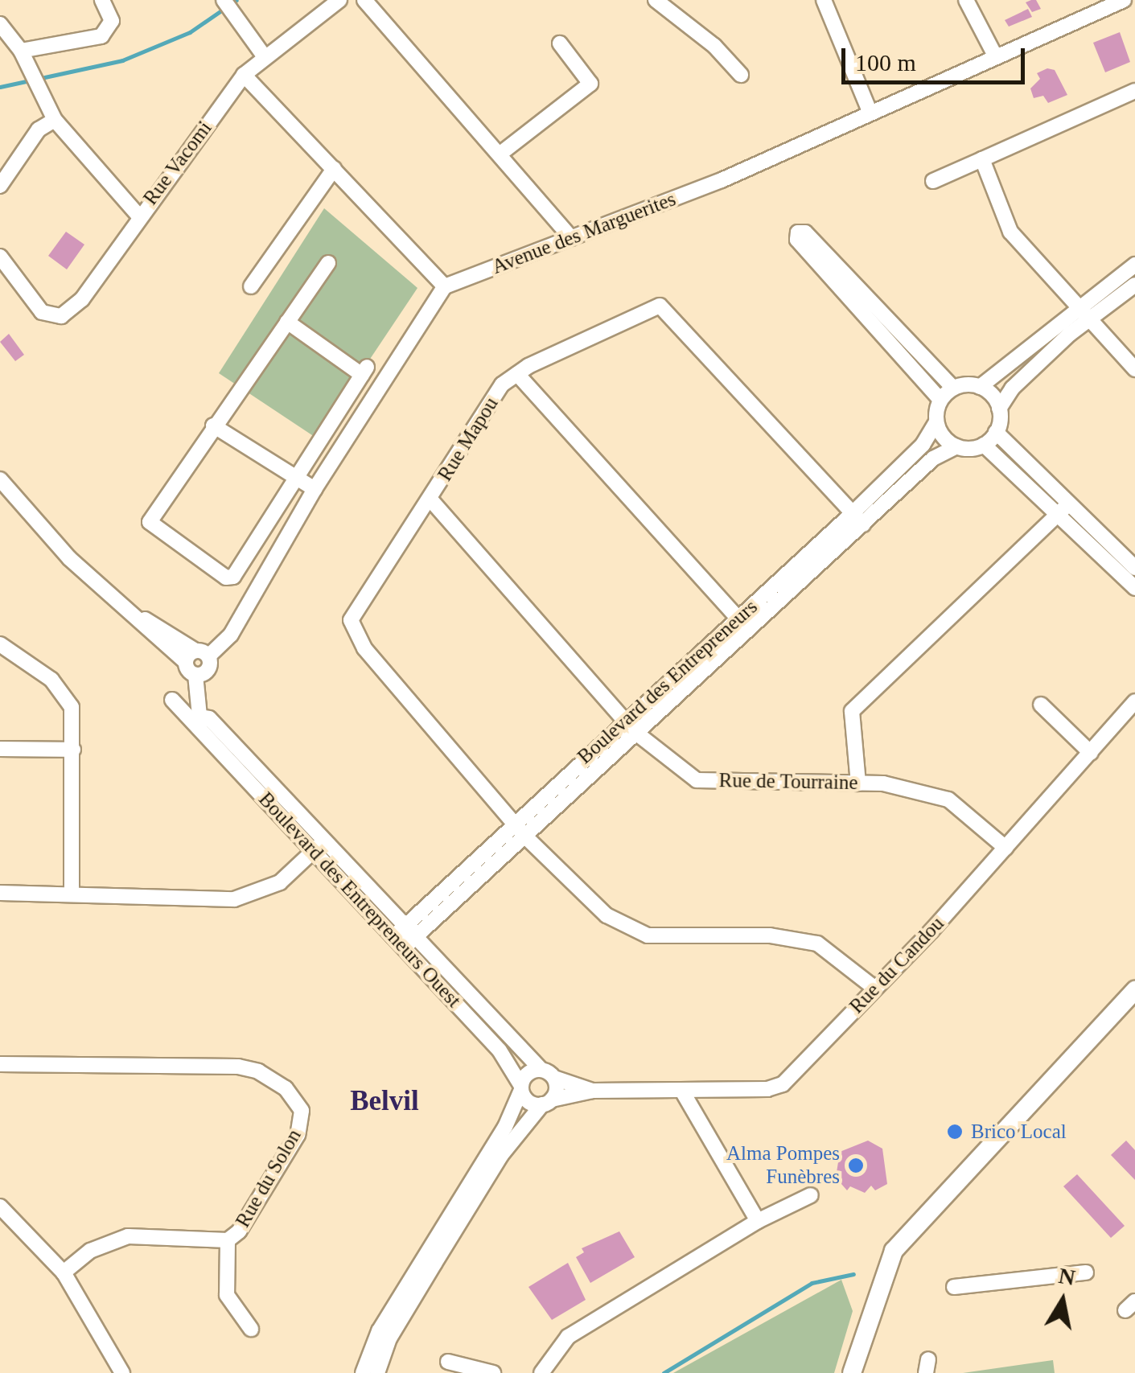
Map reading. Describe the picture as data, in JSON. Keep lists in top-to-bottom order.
{
  "streets": {
    "street": [
      "Rue Vacomi",
      "Avenue des Marguerites",
      "Rue Mapou",
      "Boulevard des Entrepreneurs",
      "Rue de Tourraine",
      "Boulevard des Entrepreneurs Ouest",
      "Rue du Candou",
      "Rue du Solon"
    ]
  },
  "crossings": [
    ["Rue Mapou", "Boulevard des Entrepreneurs"],
    ["Rue Mapou", "Rue de Tourraine"],
    ["Boulevard des Entrepreneurs", "Rue de Tourraine"],
    ["Boulevard des Entrepreneurs", "Boulevard des Entrepreneurs Ouest"],
    ["Rue de Tourraine", "Rue du Candou"],
    ["Boulevard des Entrepreneurs Ouest", "Rue du Candou"]
  ],
  "districts": ["Belvil"],
  "places": ["Brico Local", "Alma Pompes Funèbres"],
  "scale_bar": "100 m",
  "north": "top"
}
